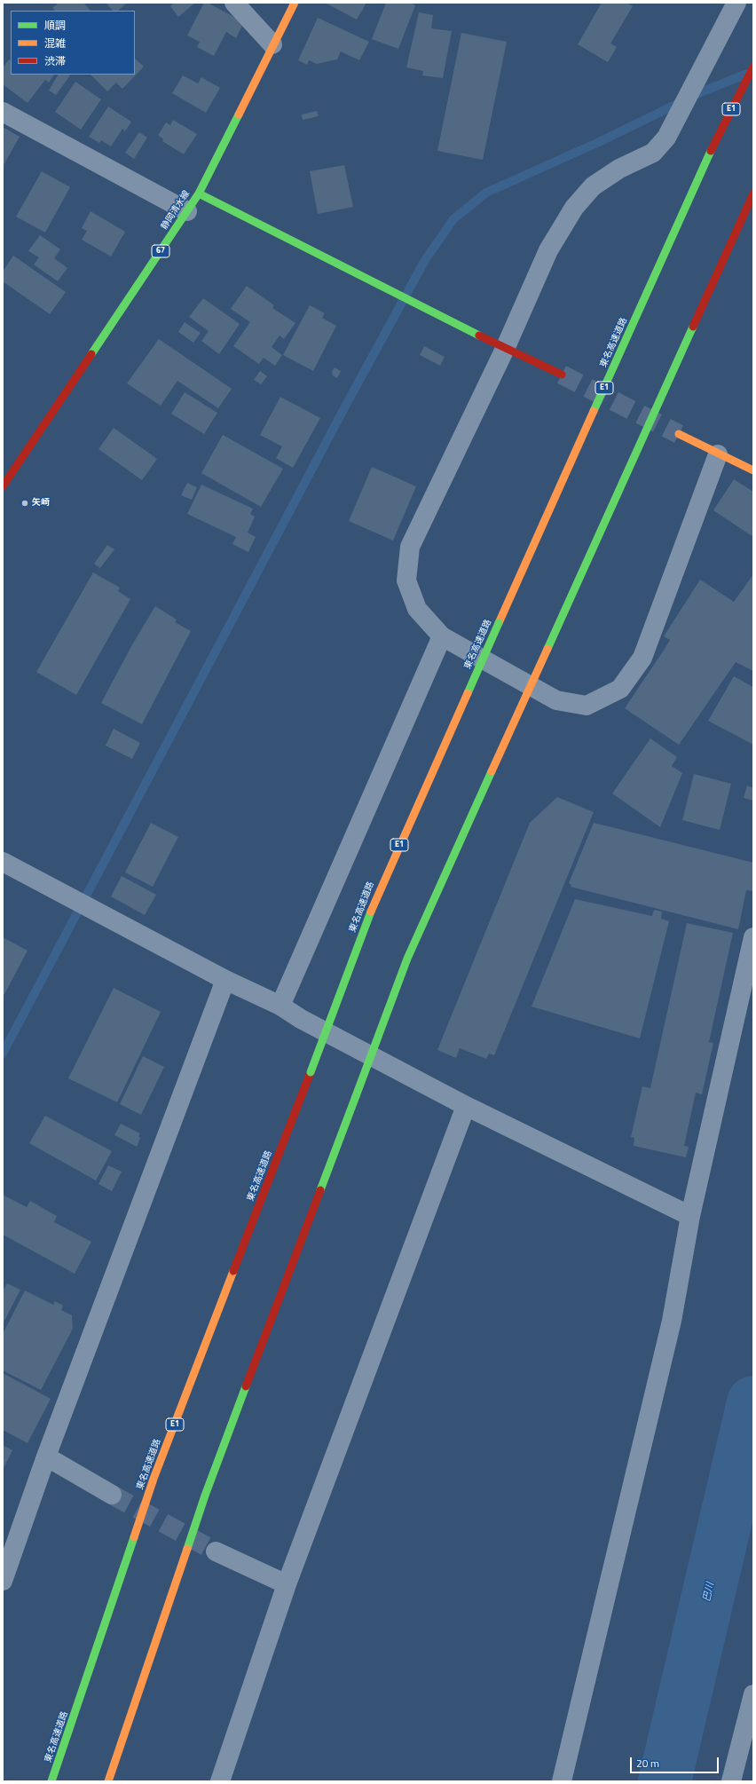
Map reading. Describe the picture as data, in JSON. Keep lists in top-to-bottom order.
{
  "streets": {
    "main road": [
      "E1",
      "静岡清水線",
      "67",
      "東名高速道路"
    ]
  },
  "water": ["巴川"],
  "places": ["矢崎"],
  "legend": ["順調", "混雑", "渋滞"],
  "scale_bar": "20 m"
}
